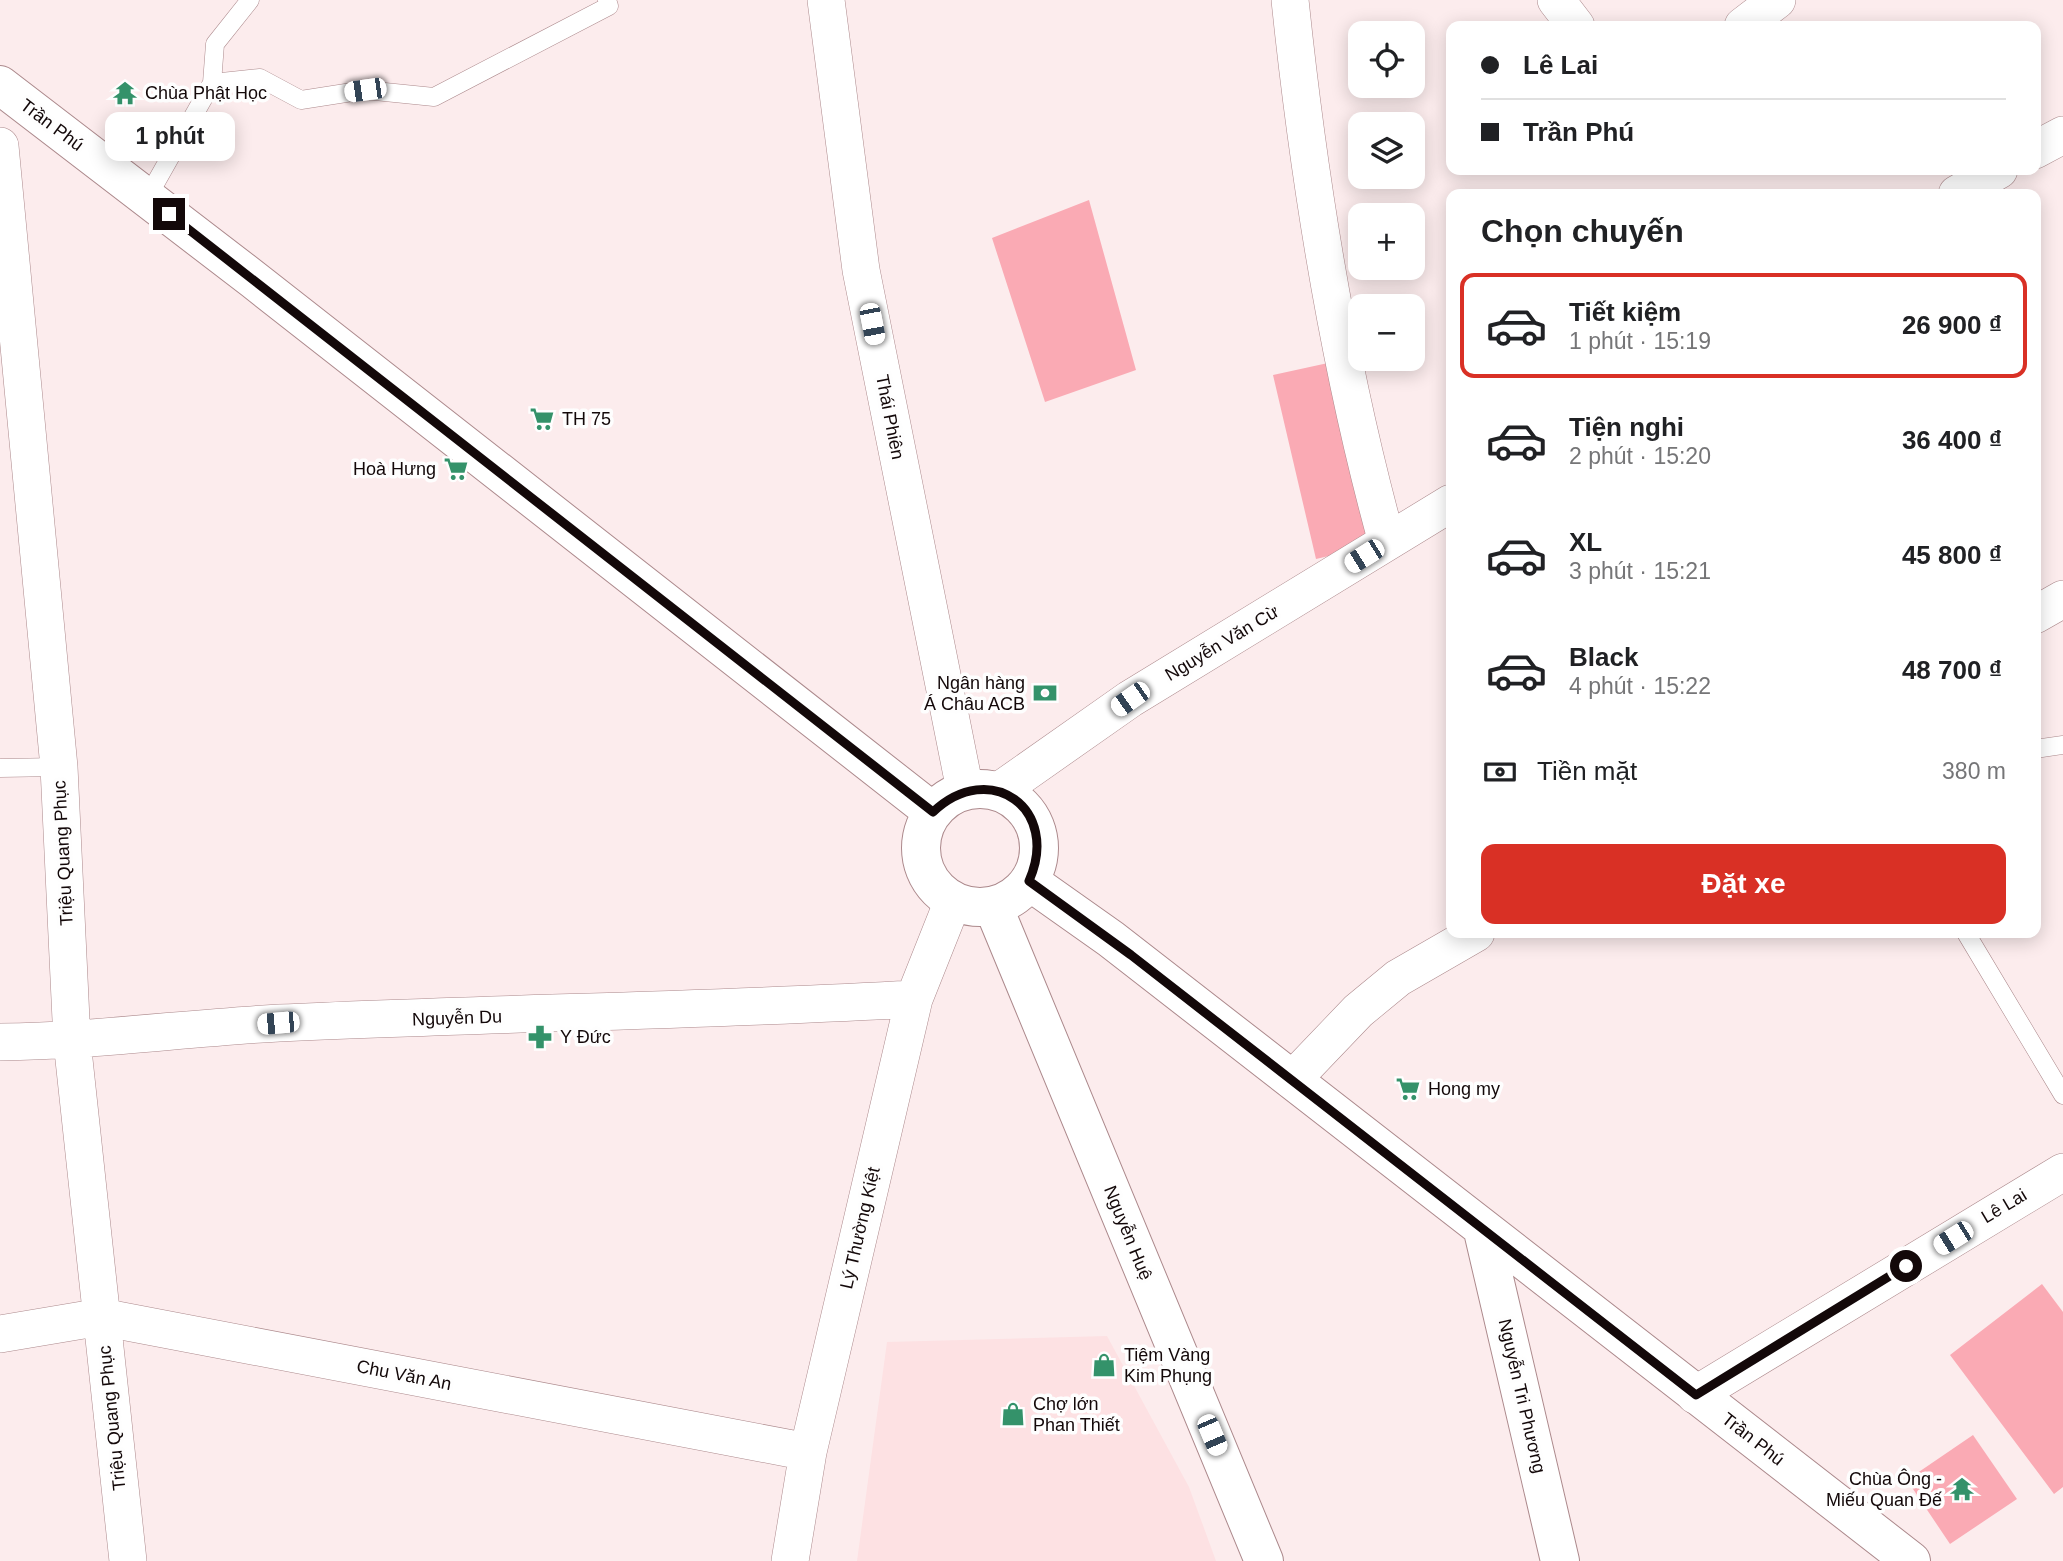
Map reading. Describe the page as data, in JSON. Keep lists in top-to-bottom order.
{
  "streets": {
    "main road": ["Trần Phú", "Nguyễn Huệ", "Nguyễn Tri Phương"],
    "street": [
      "Thái Phiên",
      "Nguyễn Văn Cừ",
      "Triệu Quang Phục",
      "Nguyễn Du",
      "Lê Lai",
      "Lý Thường Kiệt",
      "Chu Văn An"
    ]
  },
  "crossings": [
    ["Trần Phú", "Thái Phiên"],
    ["Trần Phú", "Nguyễn Văn Cừ"],
    ["Trần Phú", "Lê Lai"],
    ["Trần Phú", "Lý Thường Kiệt"],
    ["Trần Phú", "Nguyễn Huệ"],
    ["Trần Phú", "Nguyễn Tri Phương"],
    ["Thái Phiên", "Nguyễn Văn Cừ"],
    ["Thái Phiên", "Lý Thường Kiệt"],
    ["Thái Phiên", "Nguyễn Huệ"],
    ["Nguyễn Văn Cừ", "Lý Thường Kiệt"],
    ["Nguyễn Văn Cừ", "Nguyễn Huệ"],
    ["Triệu Quang Phục", "Nguyễn Du"],
    ["Triệu Quang Phục", "Chu Văn An"],
    ["Nguyễn Du", "Lý Thường Kiệt"],
    ["Lý Thường Kiệt", "Nguyễn Huệ"],
    ["Lý Thường Kiệt", "Chu Văn An"]
  ],
  "places": {
    "temple": ["Chùa Phật Học", "Chùa Ông - Miếu Quan Đế"],
    "supermarket": ["TH 75", "Hoà Hưng", "Hong my"],
    "bank": ["Ngân hàng Á Châu ACB"],
    "pharmacy": ["Y Đức"],
    "shop": ["Tiệm Vàng Kim Phụng", "Chợ lớn Phan Thiết"]
  },
  "page": {
    "map_buttons": ["+", "−"],
    "banner": ["Lê Lai", "Trần Phú"],
    "bubble": "1 phút",
    "heading": "Chọn chuyến",
    "list": [
      {
        "name": "Tiết kiệm",
        "note": "1 phút · 15:19",
        "value": "26 900 ₫"
      },
      {
        "name": "Tiện nghi",
        "note": "2 phút · 15:20",
        "value": "36 400 ₫"
      },
      {
        "name": "XL",
        "note": "3 phút · 15:21",
        "value": "45 800 ₫"
      },
      {
        "name": "Black",
        "note": "4 phút · 15:22",
        "value": "48 700 ₫"
      }
    ],
    "pay": ["Tiền mặt", "380 m"],
    "buttons": "Đặt xe"
  }
}
